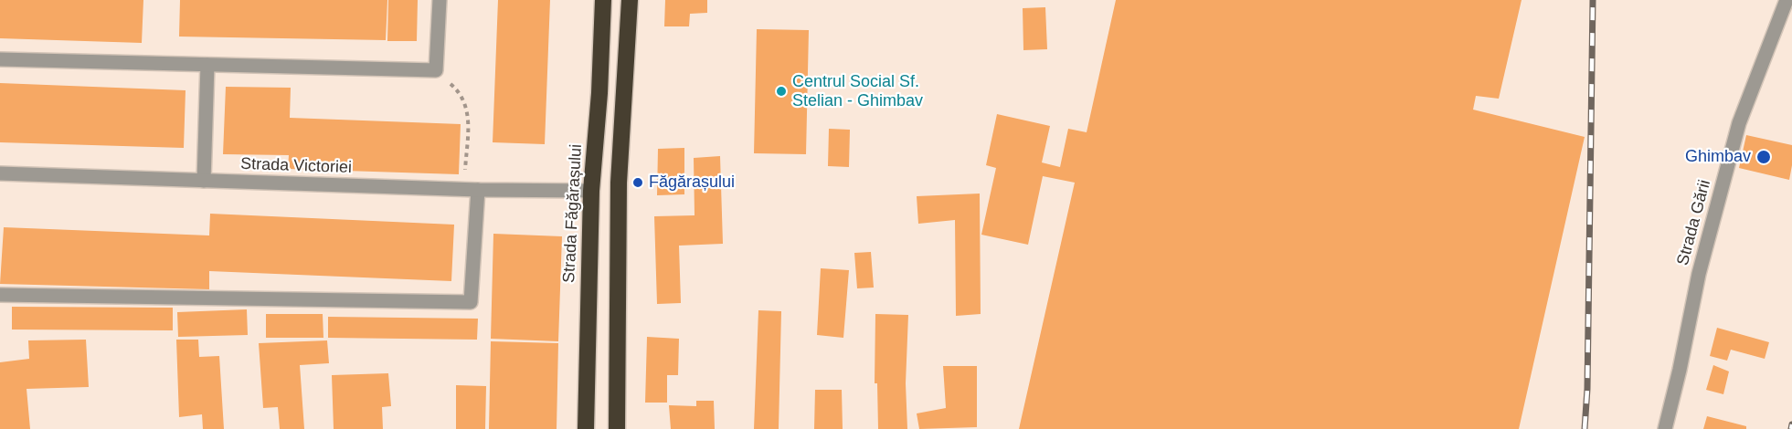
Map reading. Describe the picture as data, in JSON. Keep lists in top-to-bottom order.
{
  "streets": {
    "highway": ["Strada Făgărașului"],
    "street": ["Strada Victoriei", "Strada Gării"]
  },
  "crossings": [
    ["Strada Victoriei", "Strada Făgărașului"]
  ],
  "places": ["Centrul Social Sf. Stelian - Ghimbav", "Ghimbav", "Făgărașului"]
}
